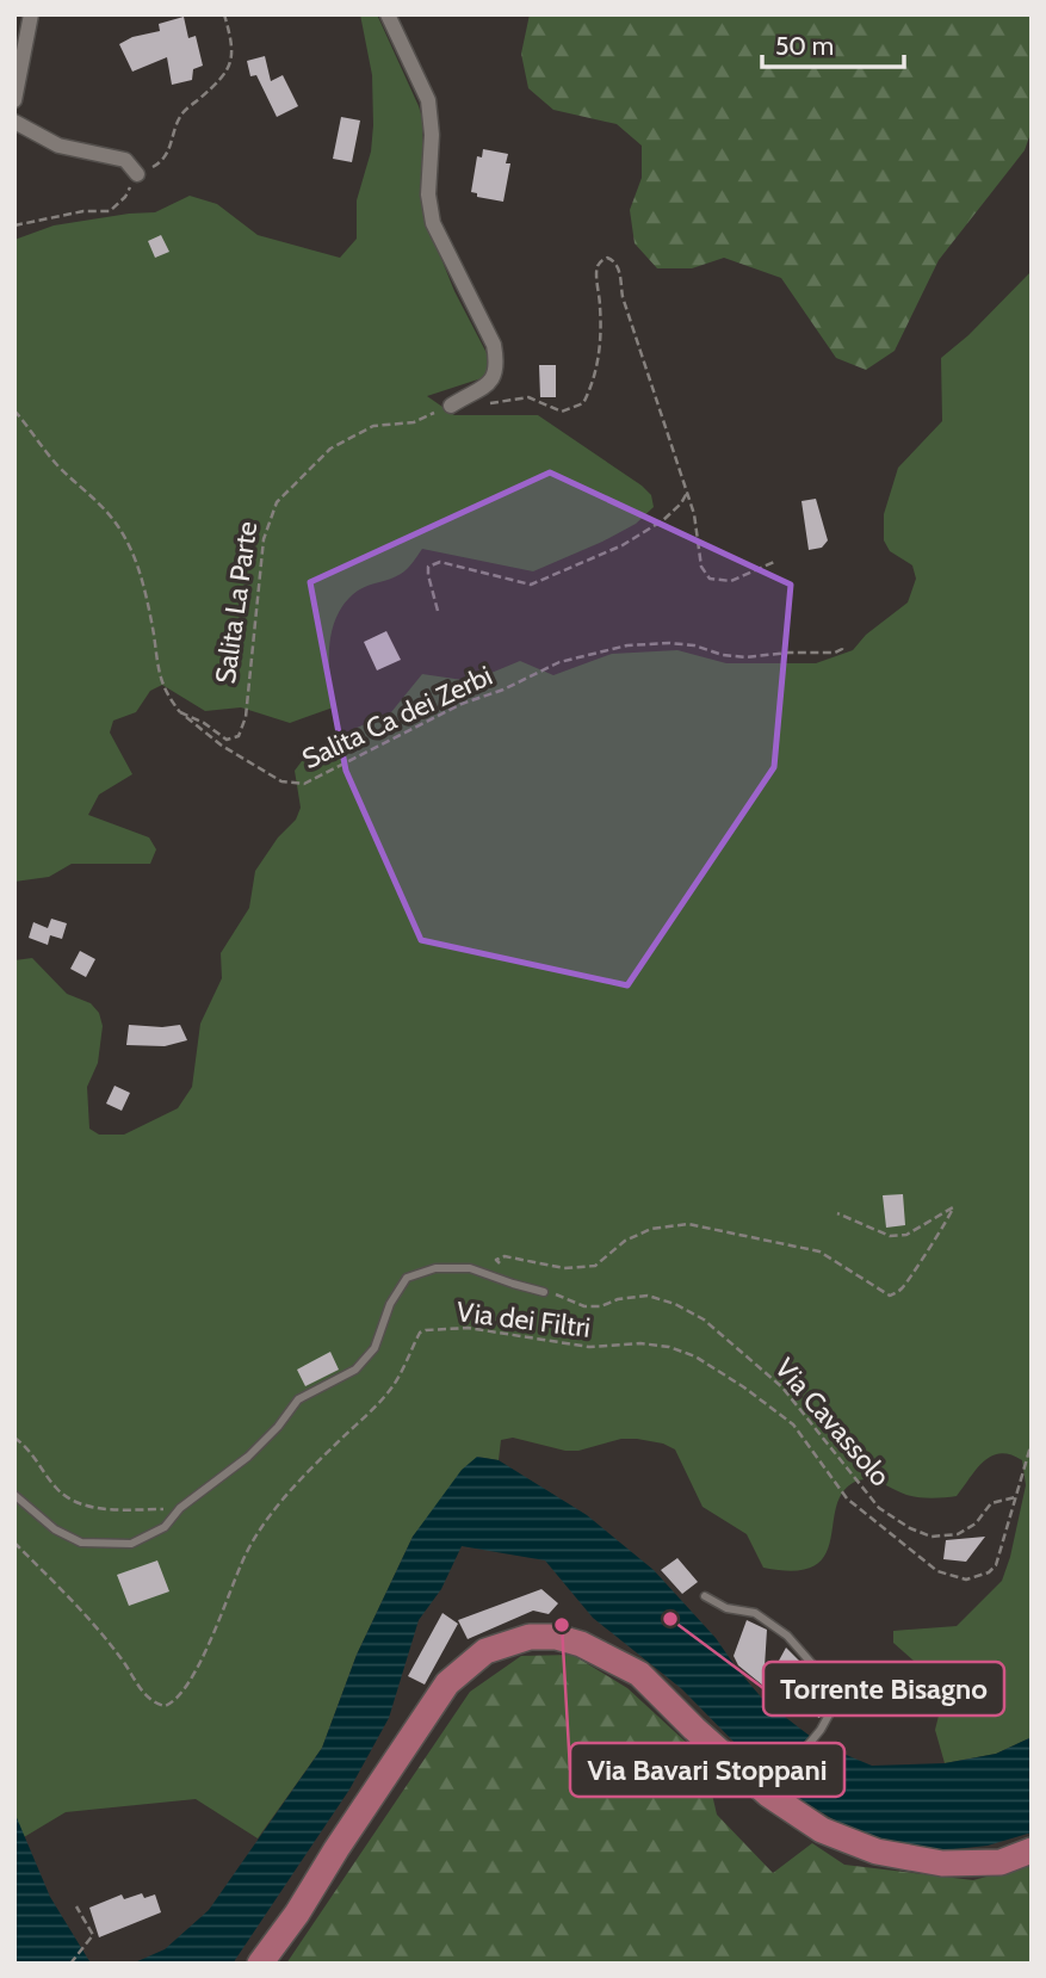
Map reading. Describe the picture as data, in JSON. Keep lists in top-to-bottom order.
{
  "streets": {
    "path": [
      "Salita La Parte",
      "Salita Ca dei Zerbi",
      "Via dei Filtri",
      "Via Cavassolo"
    ]
  },
  "crossings": [
    ["Salita La Parte", "Salita Ca dei Zerbi"],
    ["Via dei Filtri", "Via Cavassolo"]
  ],
  "places": ["Torrente Bisagno", "Via Bavari Stoppani"],
  "scale_bar": "50 m"
}
